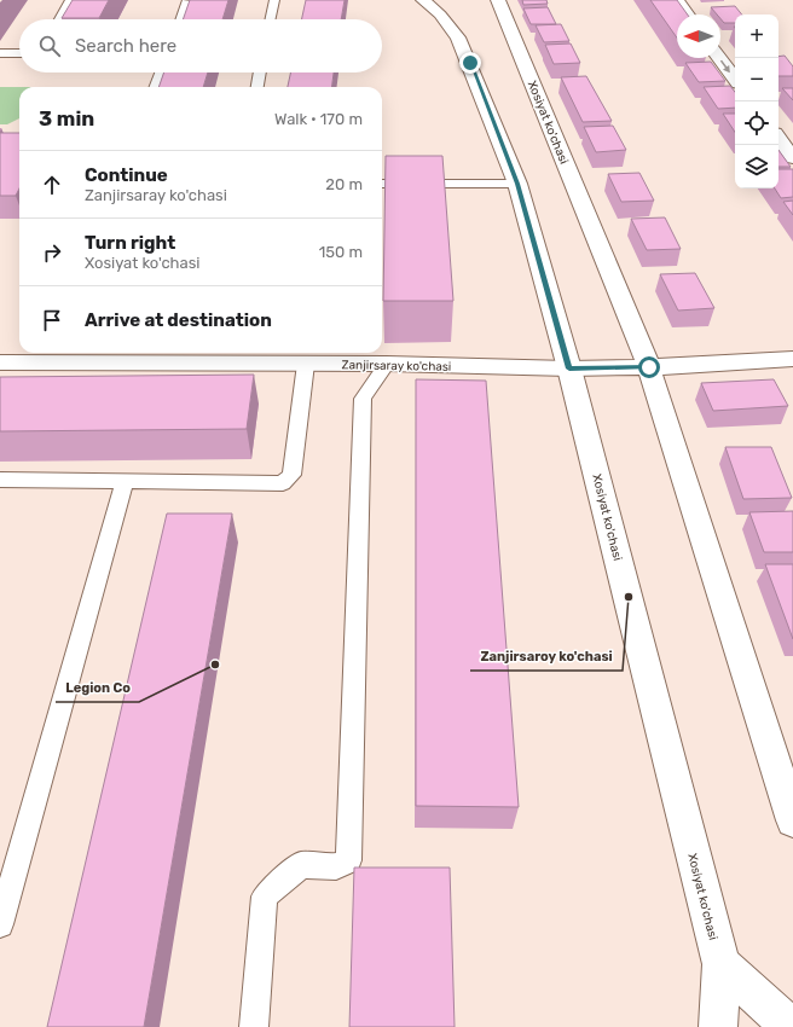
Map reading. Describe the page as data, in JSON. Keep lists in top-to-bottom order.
{
  "streets": {
    "street": ["Xosiyat ko'chasi", "Zanjirsaray ko'chasi"]
  },
  "crossings": [
    ["Xosiyat ko'chasi", "Zanjirsaray ko'chasi"]
  ],
  "places": ["Zanjirsaroy ko'chasi", "Legion Co"],
  "north": "left",
  "page": {
    "map_buttons": ["+", "−"],
    "search": "Search here",
    "heading": ["3 min", "Walk · 170 m"],
    "list": [
      ["Continue", "Zanjirsaray ko'chasi", "20 m"],
      ["Turn right", "Xosiyat ko'chasi", "150 m"],
      "Arrive at destination"
    ]
  }
}
